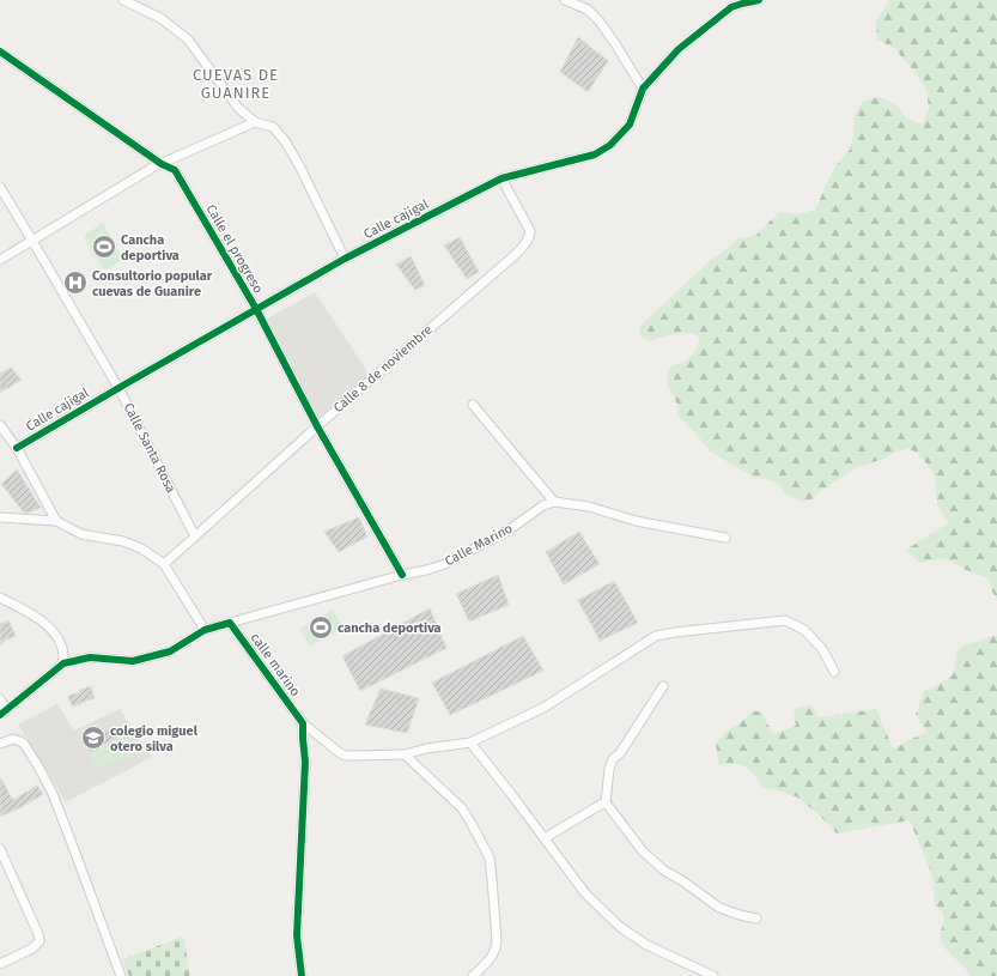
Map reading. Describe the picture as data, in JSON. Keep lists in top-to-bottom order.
{
  "streets": {
    "street": [
      "Calle cajigal",
      "Calle el progreso",
      "Calle 8 de noviembre",
      "Calle Santa Rosa",
      "Calle Marino",
      "calle marino"
    ]
  },
  "crossings": [
    ["Calle cajigal", "Calle el progreso"],
    ["Calle cajigal", "Calle 8 de noviembre"],
    ["Calle cajigal", "Calle Santa Rosa"],
    ["Calle el progreso", "Calle 8 de noviembre"],
    ["Calle el progreso", "Calle Marino"],
    ["Calle 8 de noviembre", "Calle Santa Rosa"],
    ["Calle Marino", "calle marino"]
  ],
  "districts": ["CUEVAS DE GUANIRE"],
  "places": {
    "sports": ["Cancha deportiva", "cancha deportiva"],
    "hospital": ["Consultorio popular cuevas de Guanire"],
    "school or university": ["colegio miguel otero silva"]
  }
}
